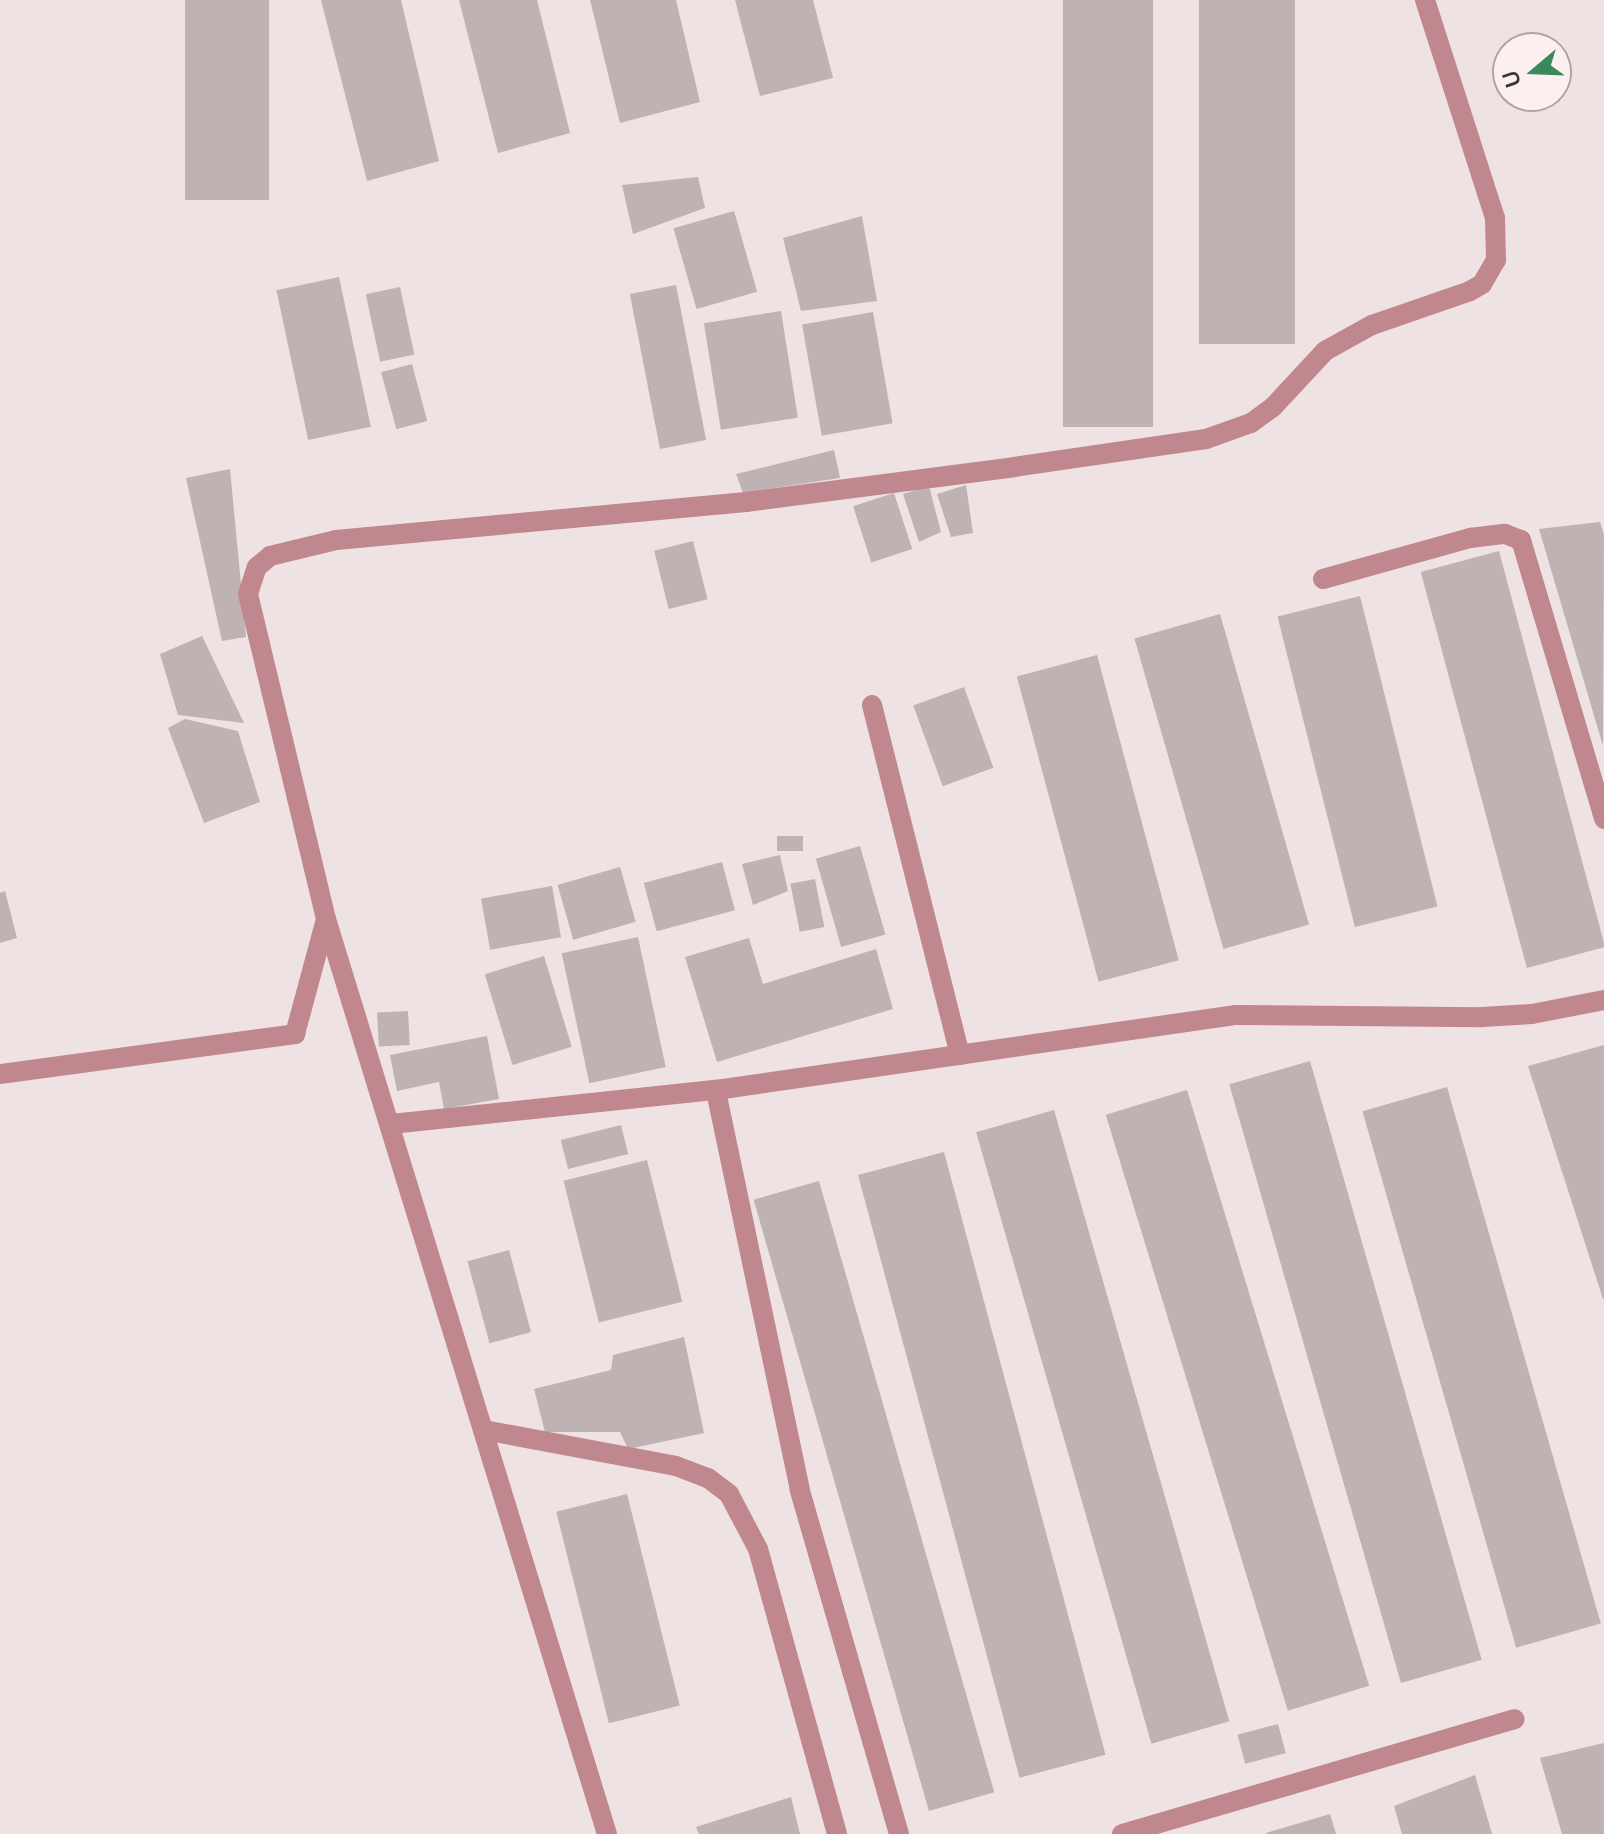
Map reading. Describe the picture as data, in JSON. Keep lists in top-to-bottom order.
{
  "north": "left"
}
